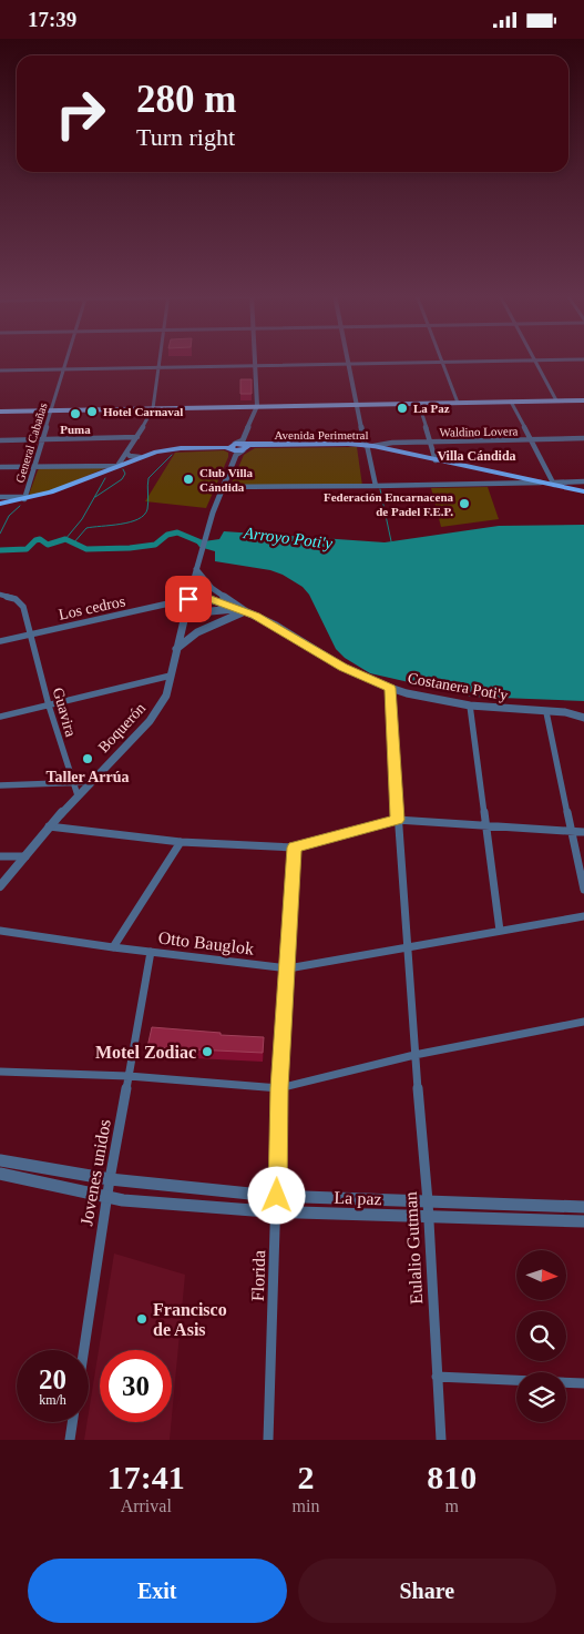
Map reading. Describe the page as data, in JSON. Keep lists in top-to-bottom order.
{
  "streets": {
    "main road": ["Avenida Perimetral"],
    "street": [
      "Waldino Lovera",
      "General Cabañas",
      "Los cedros",
      "Costanera Poti'y",
      "Guavira",
      "Boquerón",
      "Otto Bauglok",
      "Jovenes unidos",
      "La paz",
      "Eulalio Gutman",
      "Florida"
    ]
  },
  "crossings": [
    ["Waldino Lovera", "Avenida Perimetral"],
    ["Avenida Perimetral", "General Cabañas"],
    ["Avenida Perimetral", "Boquerón"],
    ["Los cedros", "Guavira"],
    ["Los cedros", "Boquerón"],
    ["Costanera Poti'y", "Eulalio Gutman"],
    ["Guavira", "Boquerón"],
    ["Otto Bauglok", "Jovenes unidos"],
    ["Otto Bauglok", "Eulalio Gutman"],
    ["Otto Bauglok", "Florida"],
    ["Jovenes unidos", "La paz"],
    ["La paz", "Eulalio Gutman"],
    ["La paz", "Florida"]
  ],
  "districts": ["Villa Cándida"],
  "water": ["Arroyo Poti'y"],
  "places": [
    "La Paz",
    "Hotel Carnaval",
    "Puma",
    "Club Villa Cándida",
    "Federación Encarnacena de Padel F.E.P.",
    "Taller Arrúa",
    "Motel Zodiac",
    "Francisco de Asis"
  ],
  "north": "right",
  "page": {
    "status": "17:39",
    "turn": ["280 m", "Turn right"],
    "speed": "20 km/h",
    "limit": "30",
    "eta": [
      "17:41",
      "Arrival",
      "2",
      "min",
      "810",
      "m"
    ],
    "buttons": ["Exit", "Share"]
  }
}
